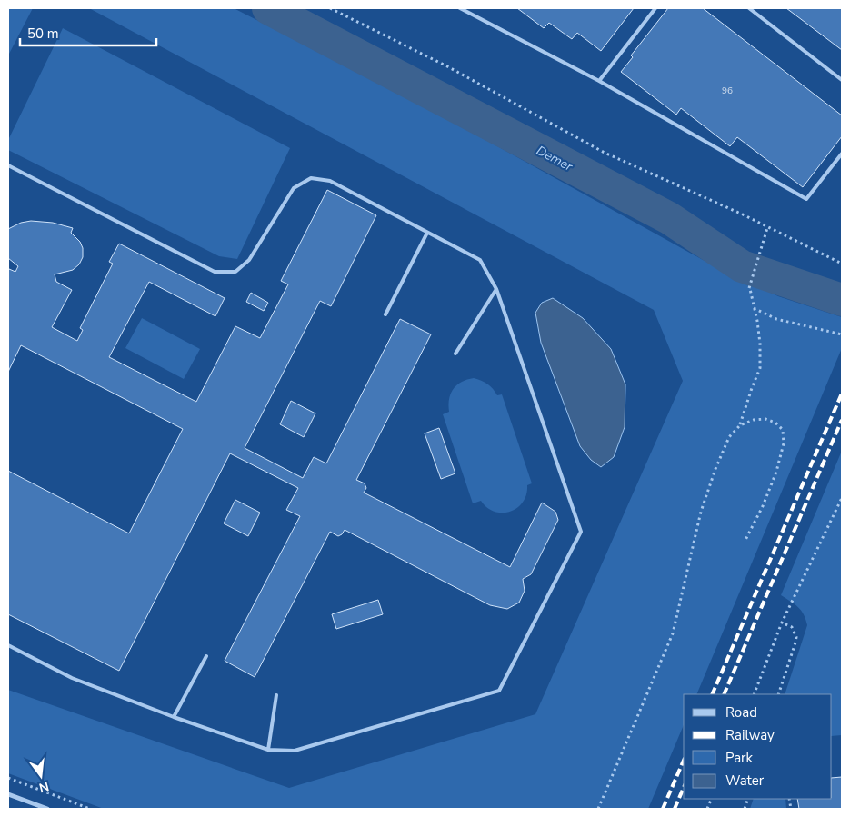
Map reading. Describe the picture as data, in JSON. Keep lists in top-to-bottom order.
{
  "water": ["Demer"],
  "house_numbers": ["96"],
  "legend": [
    "Road",
    "Railway",
    "Park",
    "Water"
  ],
  "scale_bar": "50 m",
  "north": "bottom"
}
